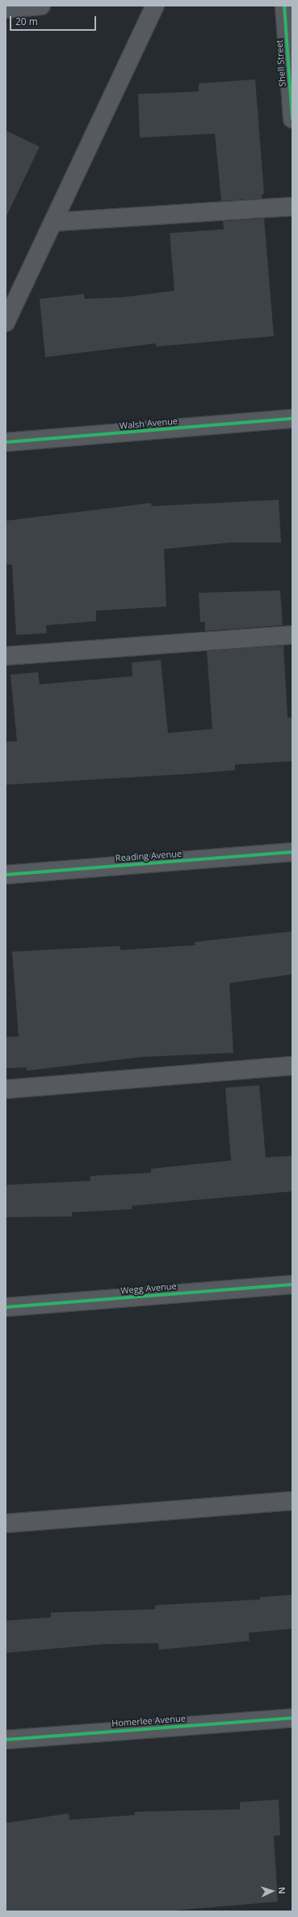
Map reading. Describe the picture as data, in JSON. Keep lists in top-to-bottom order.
{
  "streets": {
    "street": [
      "Shell Street",
      "Walsh Avenue",
      "Reading Avenue",
      "Wegg Avenue",
      "Homerlee Avenue"
    ]
  },
  "scale_bar": "20 m",
  "north": "right"
}
